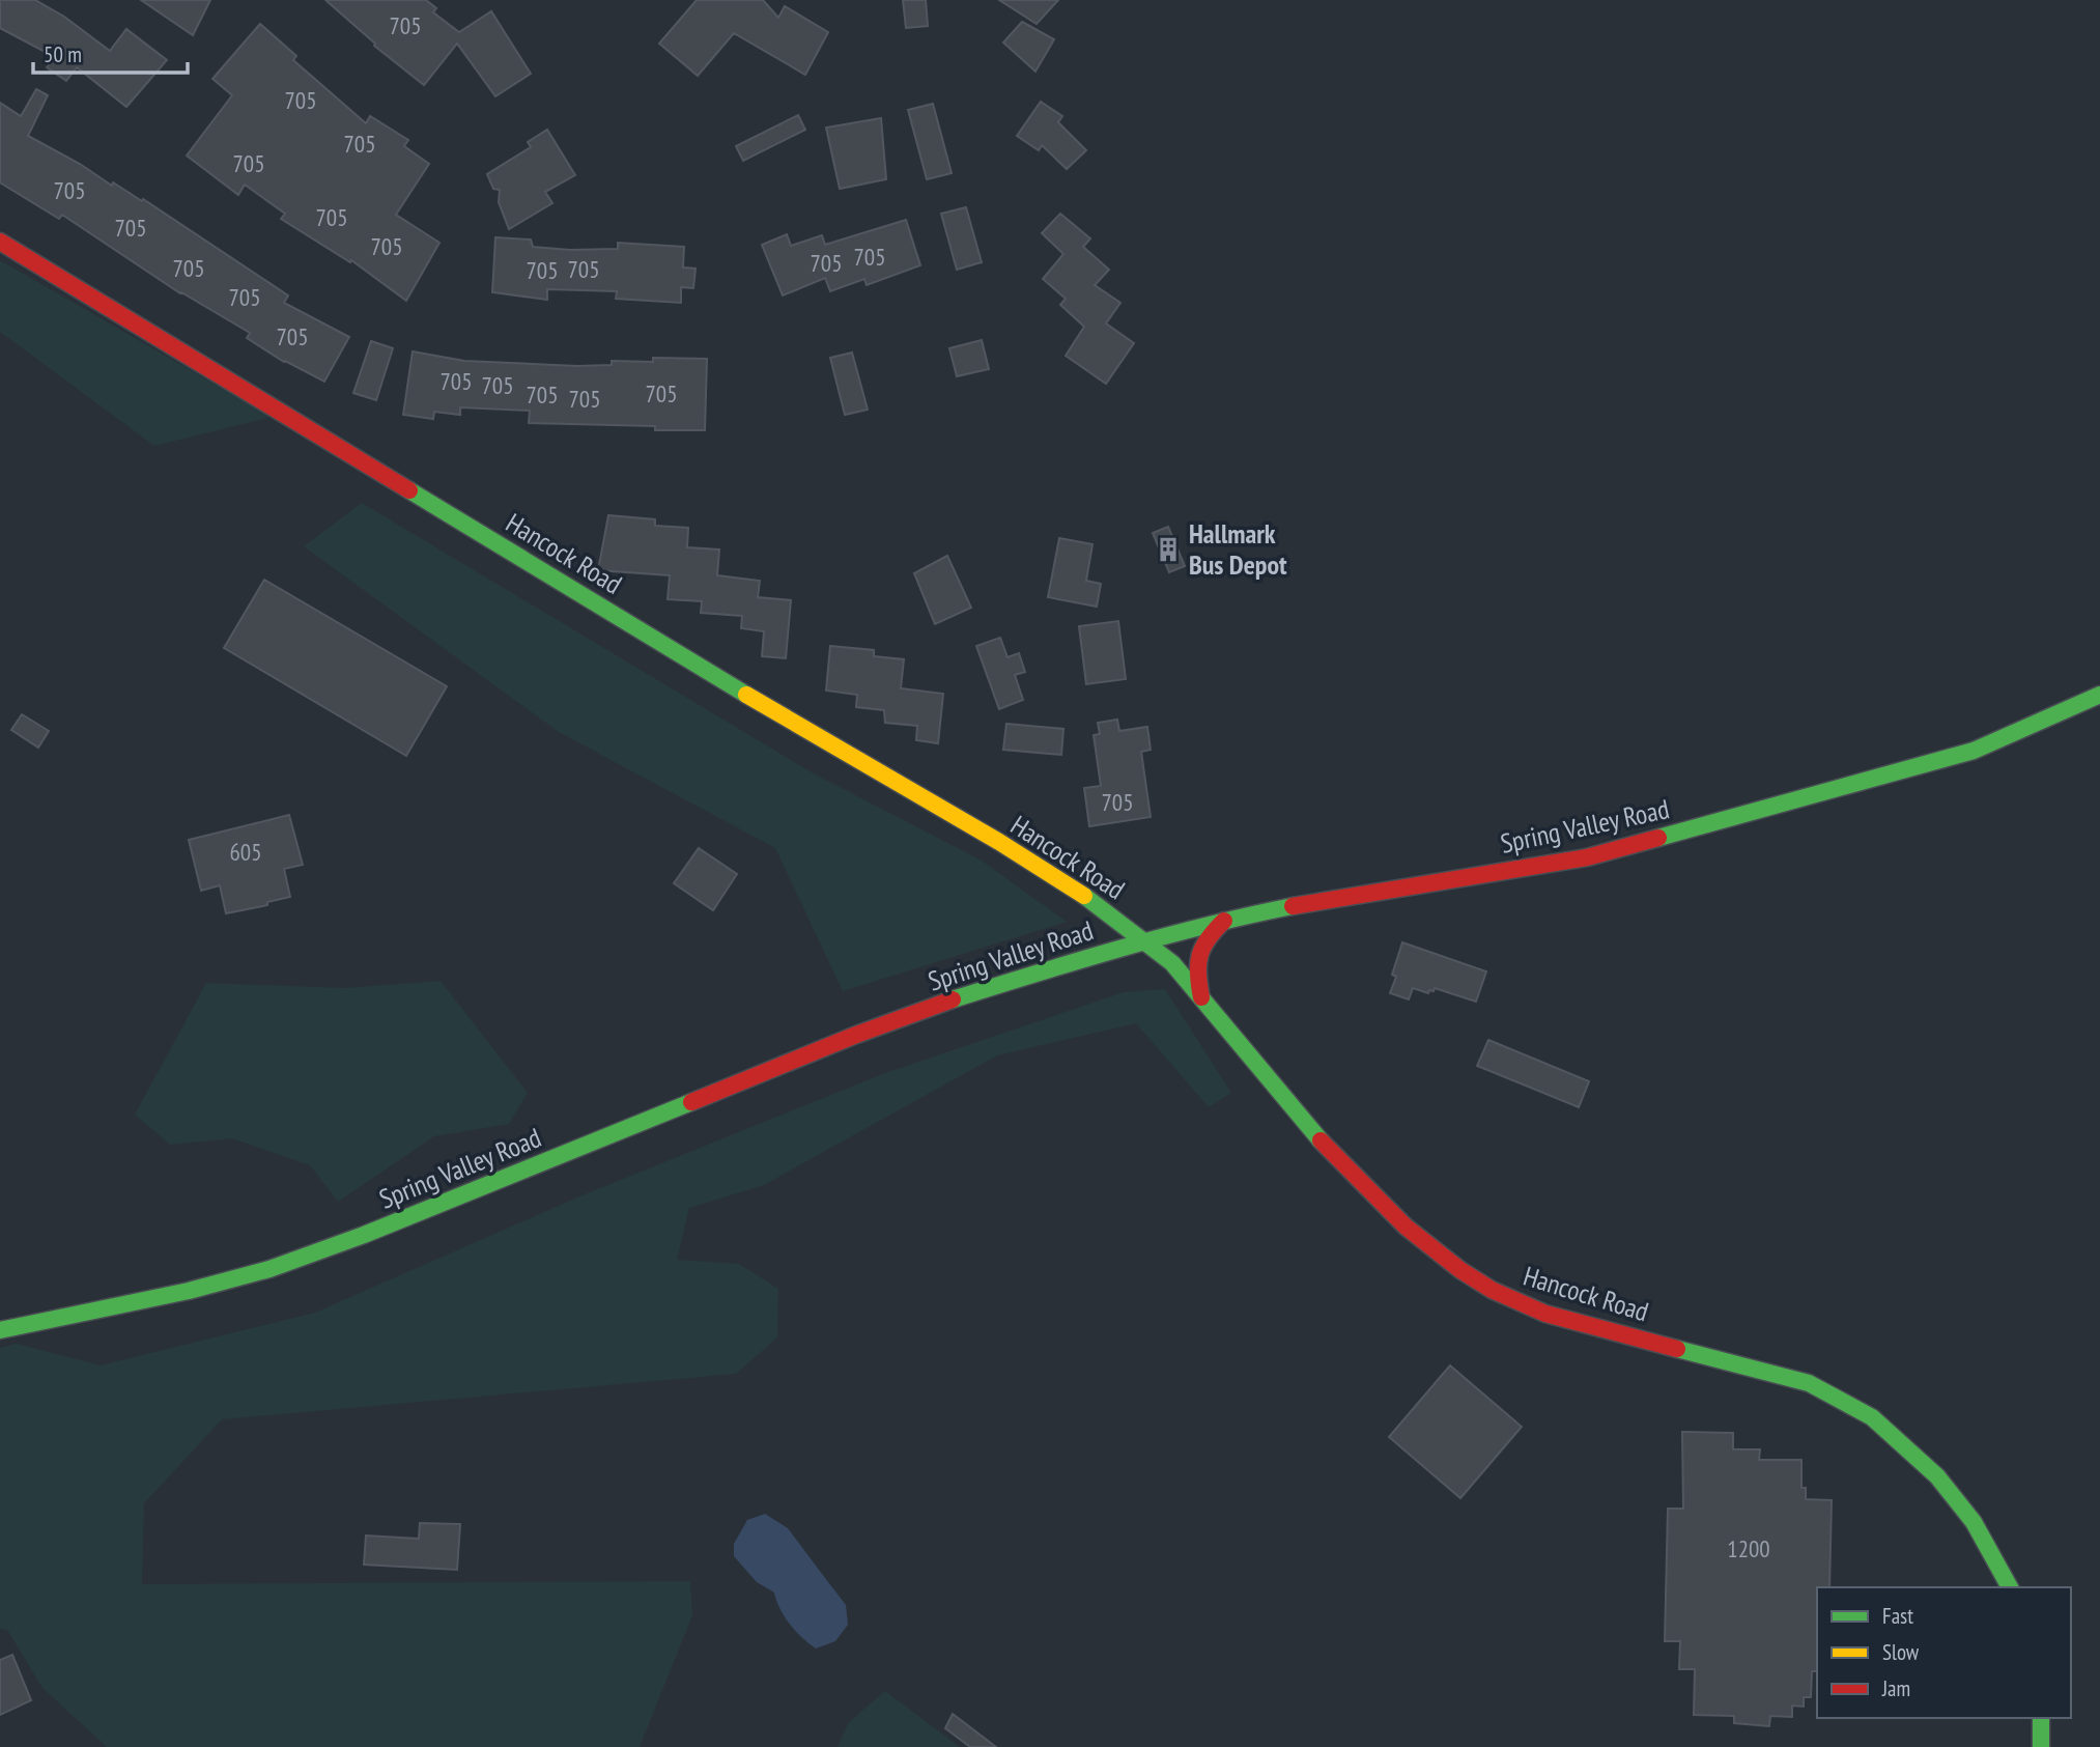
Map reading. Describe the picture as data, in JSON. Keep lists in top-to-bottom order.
{
  "streets": {
    "street": ["Hancock Road", "Spring Valley Road"]
  },
  "crossings": [
    ["Hancock Road", "Spring Valley Road"]
  ],
  "places": {
    "building": ["Hallmark Bus Depot"]
  },
  "house_numbers": [
    "705",
    "705",
    "705",
    "705",
    "705",
    "705",
    "705",
    "705",
    "705",
    "705",
    "705",
    "705",
    "705",
    "705",
    "705",
    "705",
    "705",
    "705",
    "705",
    "705",
    "705",
    "605",
    "1200"
  ],
  "legend": ["Fast", "Slow", "Jam"],
  "scale_bar": "50 m"
}
